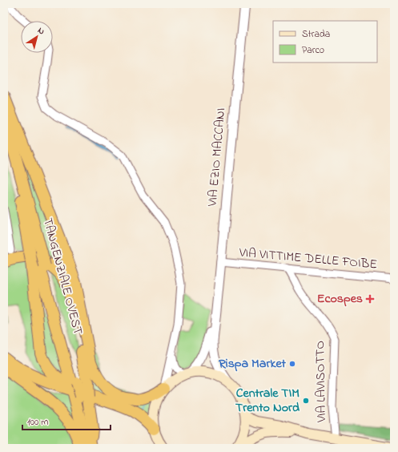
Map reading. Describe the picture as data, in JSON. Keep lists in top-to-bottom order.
{
  "streets": {
    "highway": ["TANGENZIALE OVEST"],
    "street": ["VIA EZIO MACCANI", "VIA VITTIME DELLE FOIBE", "VIA LAVISOTTO"]
  },
  "crossings": [
    ["VIA EZIO MACCANI", "VIA VITTIME DELLE FOIBE"],
    ["VIA VITTIME DELLE FOIBE", "VIA LAVISOTTO"]
  ],
  "places": {
    "health": ["Ecospes"],
    "other": ["Rispa Market", "Centrale TIM Trento Nord"]
  },
  "legend": ["Strada", "Parco"],
  "scale_bar": "100 m",
  "north": "top right"
}
